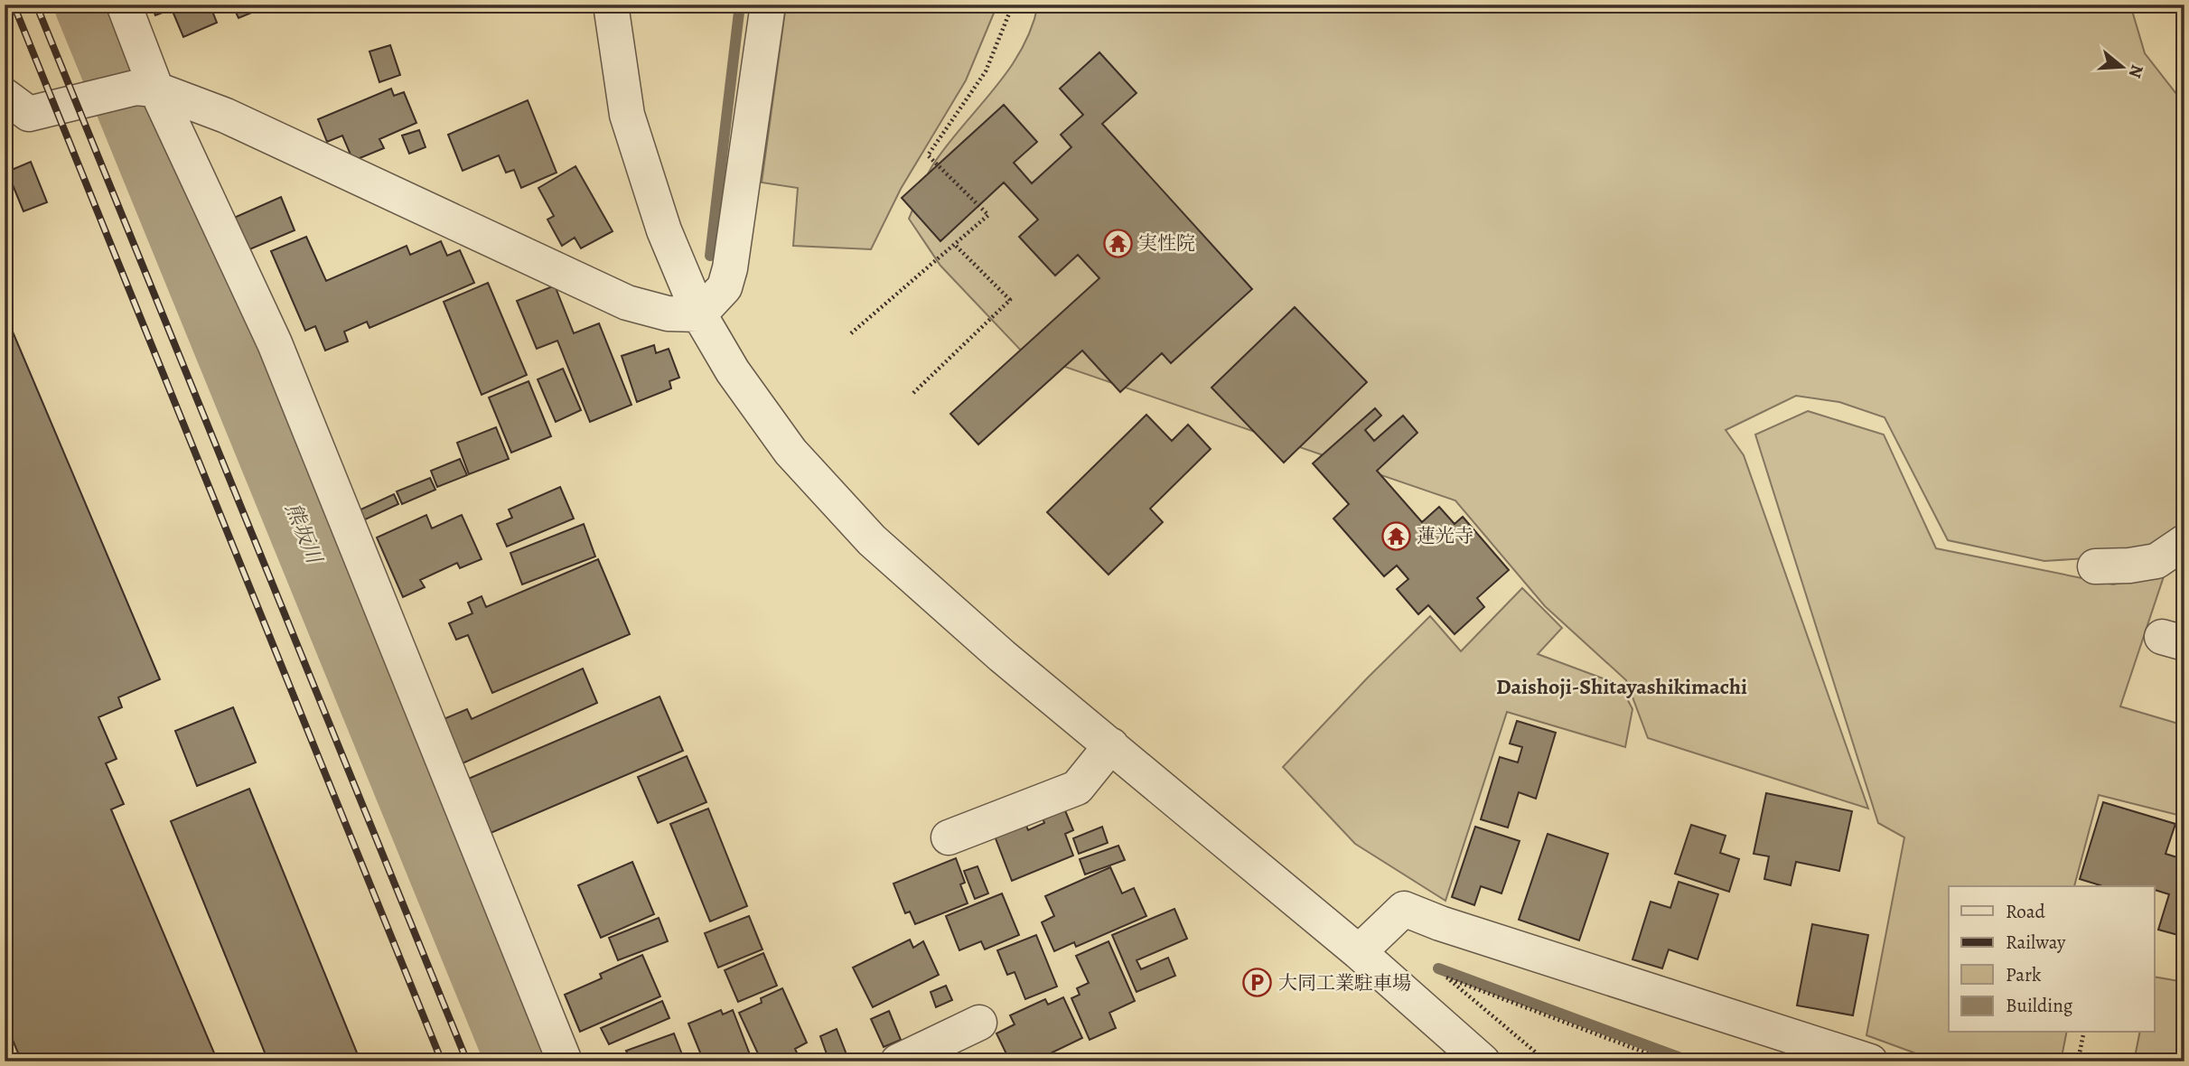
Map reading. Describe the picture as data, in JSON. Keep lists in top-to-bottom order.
{
  "districts": ["Daishoji-Shitayashikimachi"],
  "water": ["熊坂川"],
  "places": {
    "temple": ["実性院", "蓮光寺"],
    "parking": ["大同工業駐車場"]
  },
  "legend": [
    "Road",
    "Railway",
    "Park",
    "Building"
  ],
  "north": "right"
}
